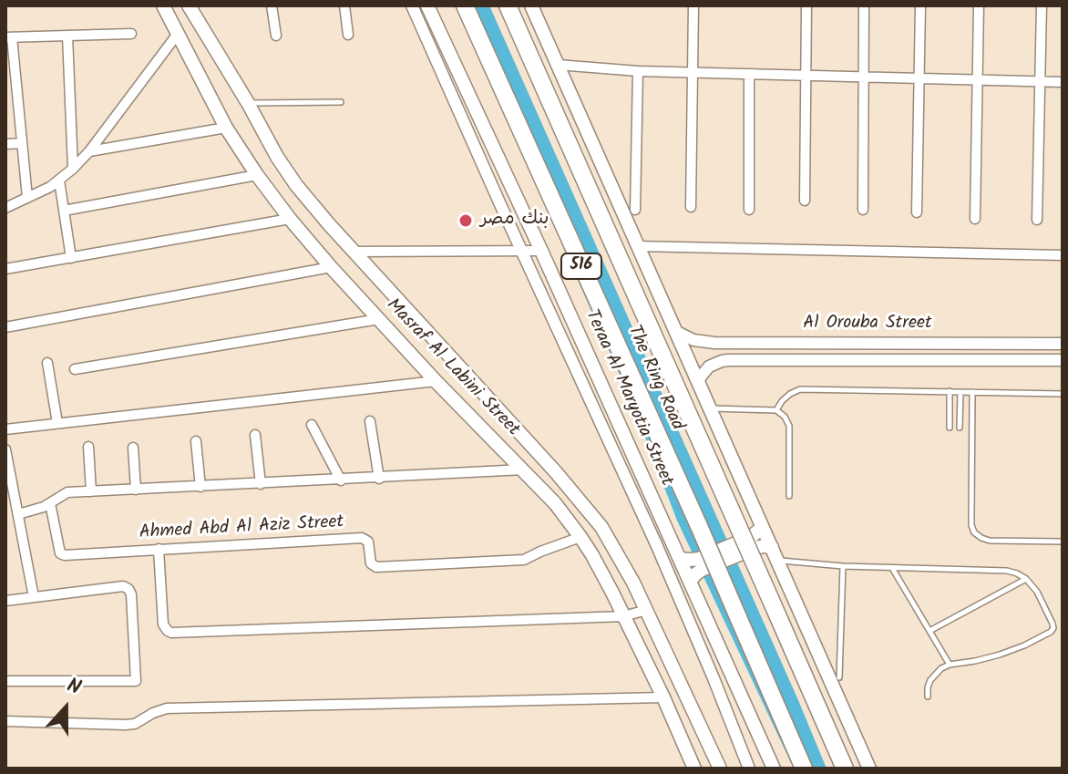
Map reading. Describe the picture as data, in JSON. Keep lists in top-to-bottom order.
{
  "streets": {
    "highway": ["516", "The Ring Road"],
    "main road": ["Masraf Al Labini Street", "Teraa Al Maryotia Street"],
    "street": ["Al Orouba Street", "Ahmed Abd Al Aziz Street"]
  },
  "crossings": [
    ["Masraf Al Labini Street", "Ahmed Abd Al Aziz Street"]
  ],
  "places": ["بنك مصر"],
  "north": "top"
}
